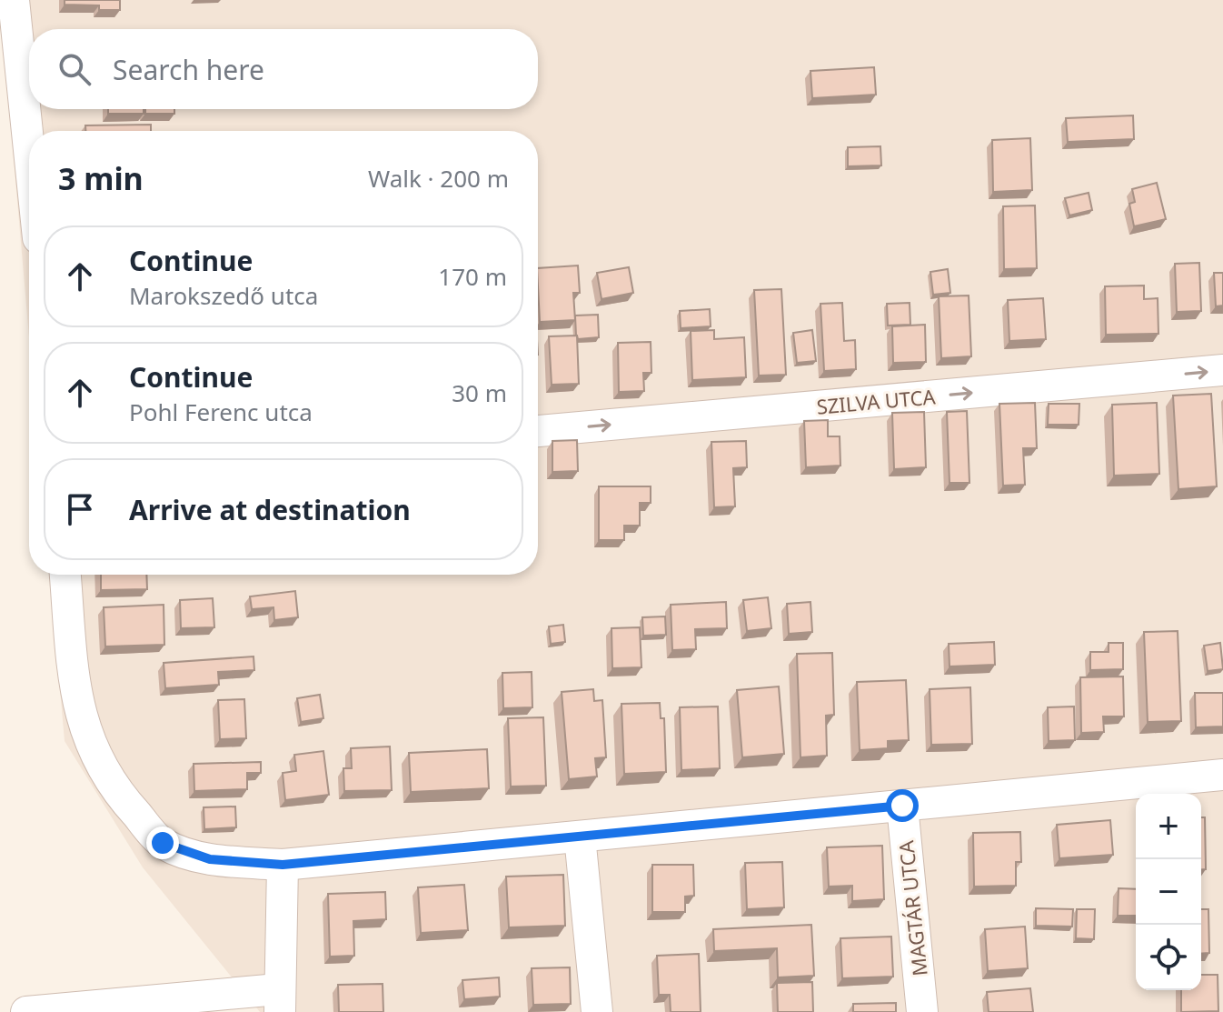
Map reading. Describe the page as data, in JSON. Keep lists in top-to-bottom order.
{
  "streets": {
    "street": ["SZILVA UTCA", "MAGTÁR UTCA"]
  },
  "one_way": ["SZILVA UTCA"],
  "page": {
    "search": "Search here",
    "heading": ["3 min", "Walk · 200 m"],
    "list": [
      ["Continue", "Marokszedő utca", "170 m"],
      ["Continue", "Pohl Ferenc utca", "30 m"],
      "Arrive at destination"
    ],
    "map_buttons": ["+", "−"]
  }
}
